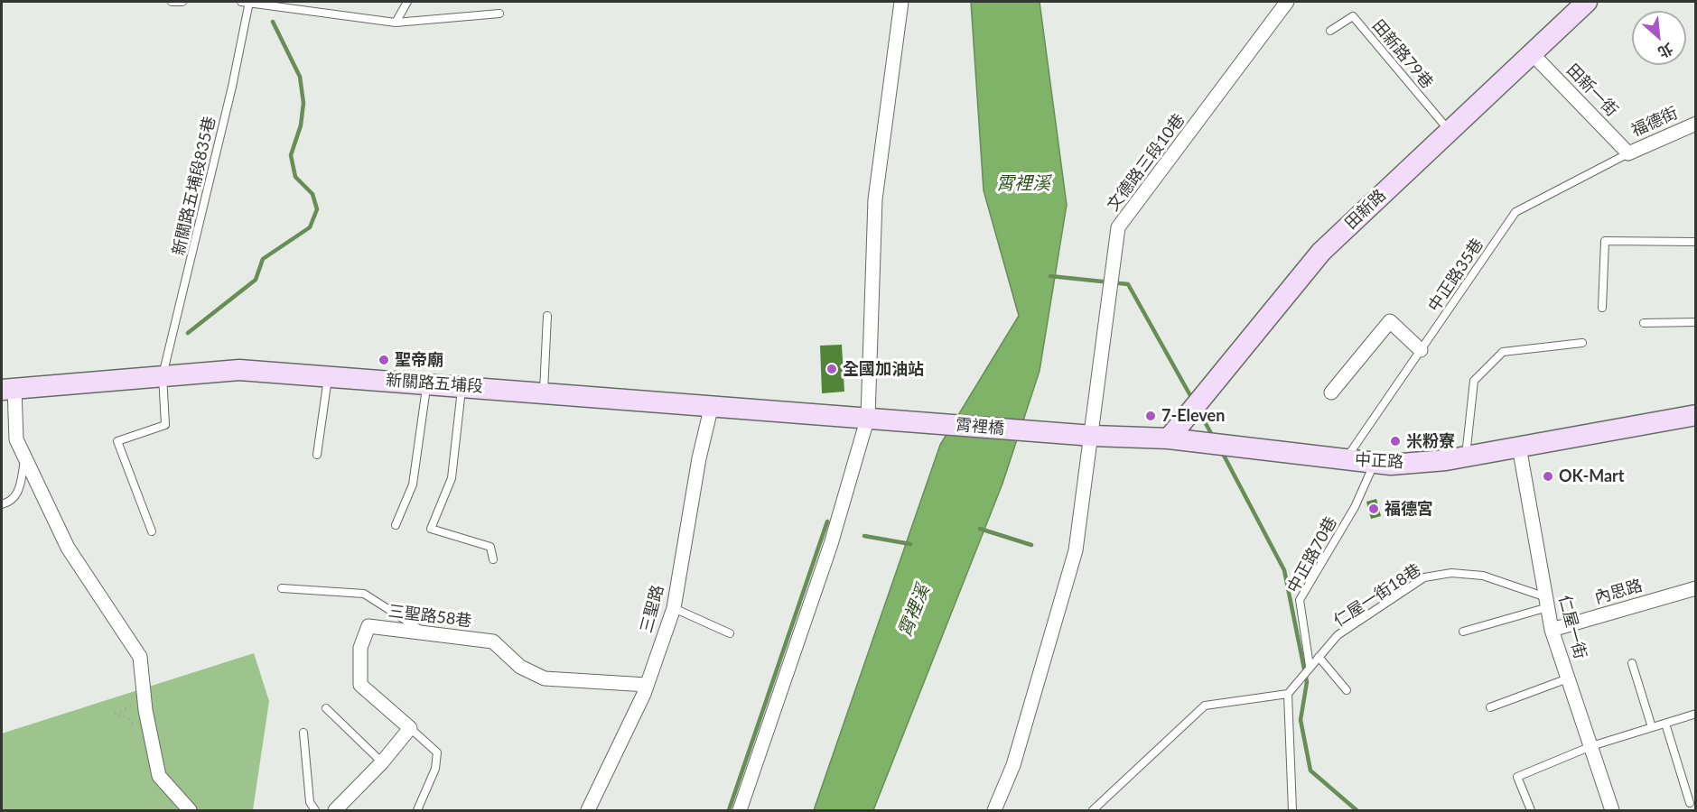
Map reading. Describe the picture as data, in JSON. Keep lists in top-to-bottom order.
{
  "streets": {
    "main road": [
      "田新路",
      "新關路五埔段",
      "霄裡橋",
      "中正路"
    ],
    "street": [
      "田新一街",
      "福德街",
      "文德路三段10巷",
      "內思路",
      "三聖路",
      "三聖路58巷",
      "仁屋一街"
    ],
    "lane": [
      "田新路79巷",
      "新關路五埔段835巷",
      "中正路35巷",
      "中正路70巷",
      "仁屋一街18巷"
    ]
  },
  "crossings": [
    ["田新路79巷", "田新路"],
    ["田新一街", "福德街"],
    ["田新一街", "田新路"],
    ["田新一街", "中正路35巷"],
    ["福德街", "中正路35巷"],
    ["文德路三段10巷", "霄裡橋"],
    ["文德路三段10巷", "中正路"],
    ["新關路五埔段835巷", "新關路五埔段"],
    ["田新路", "中正路"],
    ["中正路35巷", "中正路"],
    ["新關路五埔段", "霄裡橋"],
    ["新關路五埔段", "三聖路"],
    ["霄裡橋", "中正路"],
    ["中正路", "中正路70巷"],
    ["中正路", "仁屋一街"],
    ["中正路70巷", "仁屋一街18巷"],
    ["內思路", "仁屋一街"],
    ["仁屋一街18巷", "仁屋一街"],
    ["三聖路", "三聖路58巷"]
  ],
  "water": ["霄裡溪"],
  "places": [
    "聖帝廟",
    "全國加油站",
    "7-Eleven",
    "米粉寮",
    "OK-Mart",
    "福德宮"
  ],
  "north": "bottom right"
}
